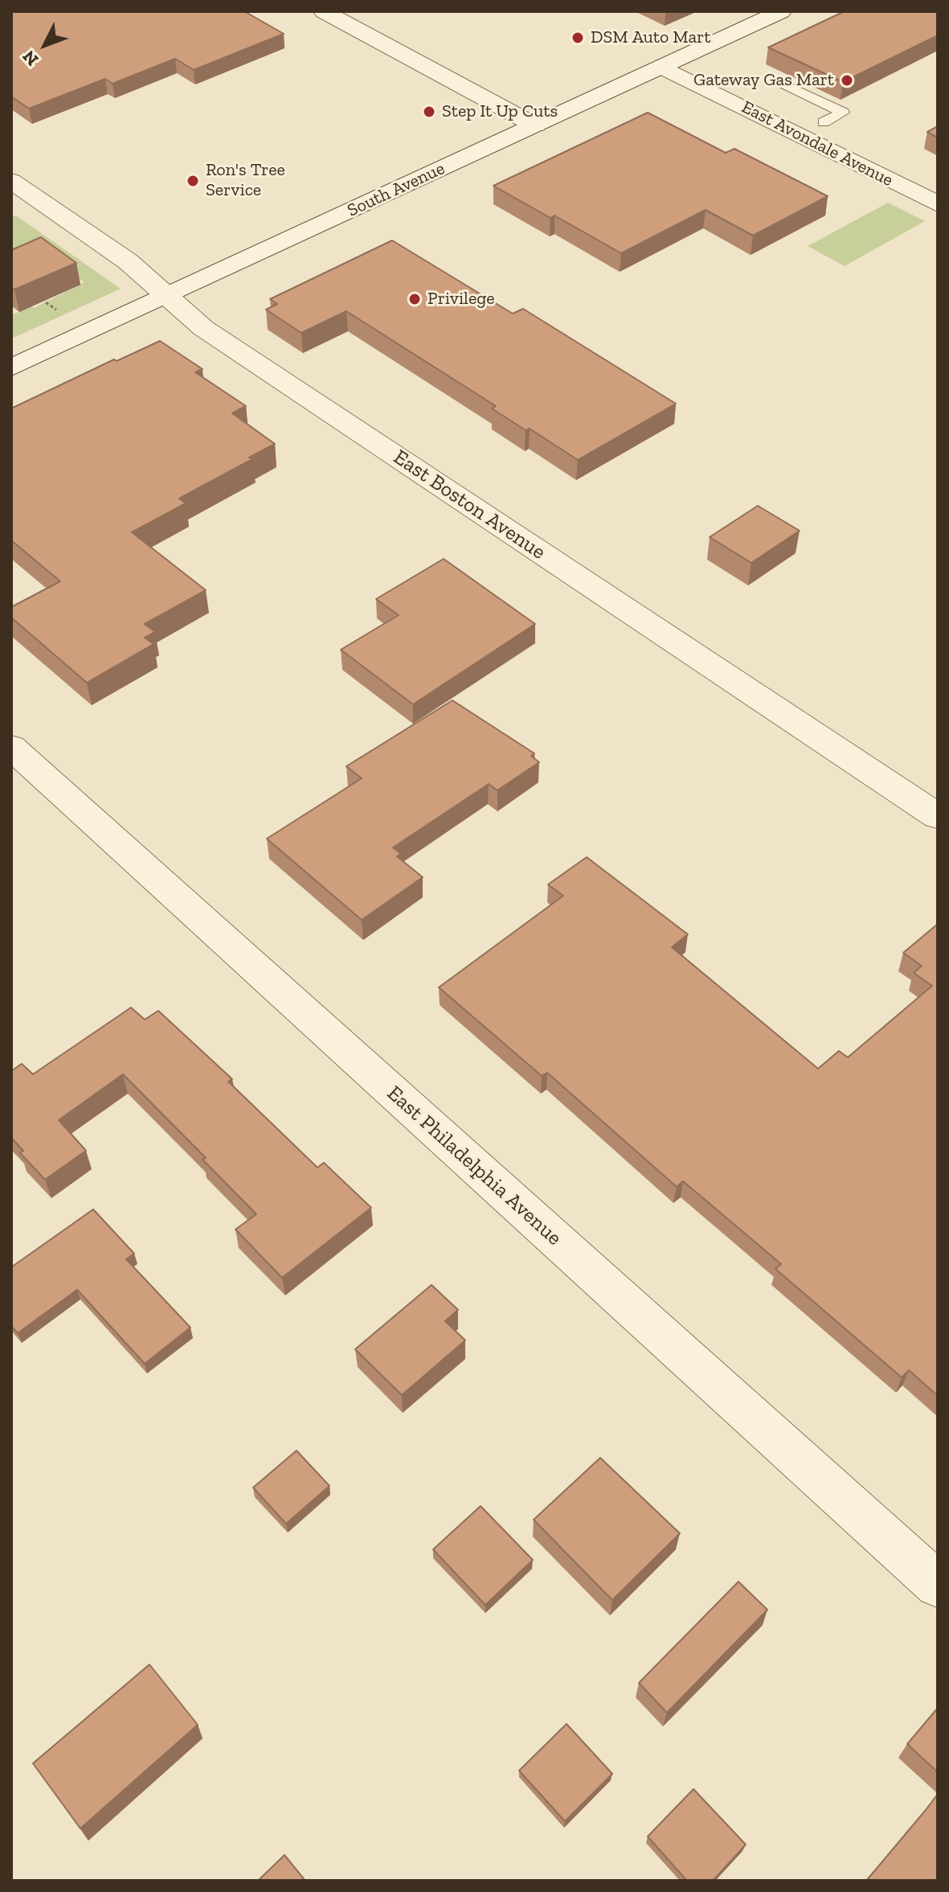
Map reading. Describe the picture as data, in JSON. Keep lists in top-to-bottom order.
{
  "streets": {
    "street": [
      "East Avondale Avenue",
      "South Avenue",
      "East Boston Avenue",
      "East Philadelphia Avenue"
    ]
  },
  "crossings": [
    ["East Avondale Avenue", "South Avenue"],
    ["South Avenue", "East Boston Avenue"]
  ],
  "places": [
    "DSM Auto Mart",
    "Gateway Gas Mart",
    "Step It Up Cuts",
    "Ron's Tree Service",
    "Privilege"
  ],
  "north": "bottom left"
}
